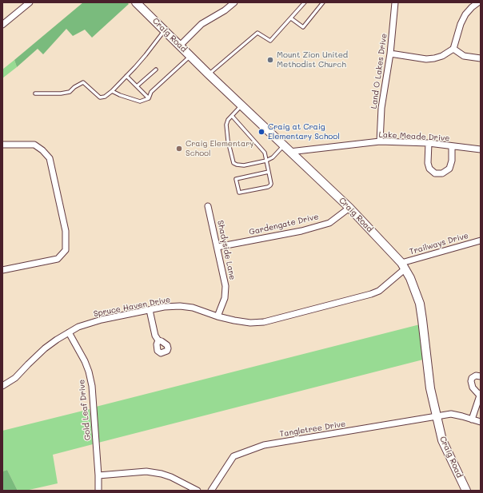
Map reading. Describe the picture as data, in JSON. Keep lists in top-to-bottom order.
{
  "streets": {
    "main road": ["Craig Road"],
    "street": [
      "Land O Lakes Drive",
      "Lake Meade Drive",
      "Gardengate Drive",
      "Trailways Drive",
      "Shadyside Lane",
      "Spruce Haven Drive",
      "Gold Leaf Drive",
      "Tangletree Drive"
    ]
  },
  "crossings": [
    ["Craig Road", "Lake Meade Drive"],
    ["Craig Road", "Gardengate Drive"],
    ["Craig Road", "Trailways Drive"],
    ["Craig Road", "Spruce Haven Drive"],
    ["Craig Road", "Tangletree Drive"],
    ["Land O Lakes Drive", "Lake Meade Drive"],
    ["Gardengate Drive", "Shadyside Lane"],
    ["Trailways Drive", "Spruce Haven Drive"],
    ["Shadyside Lane", "Spruce Haven Drive"],
    ["Spruce Haven Drive", "Gold Leaf Drive"]
  ],
  "places": ["Mount Zion United Methodist Church", "Craig at Craig Elementary School", "Craig Elementary School"]
}
